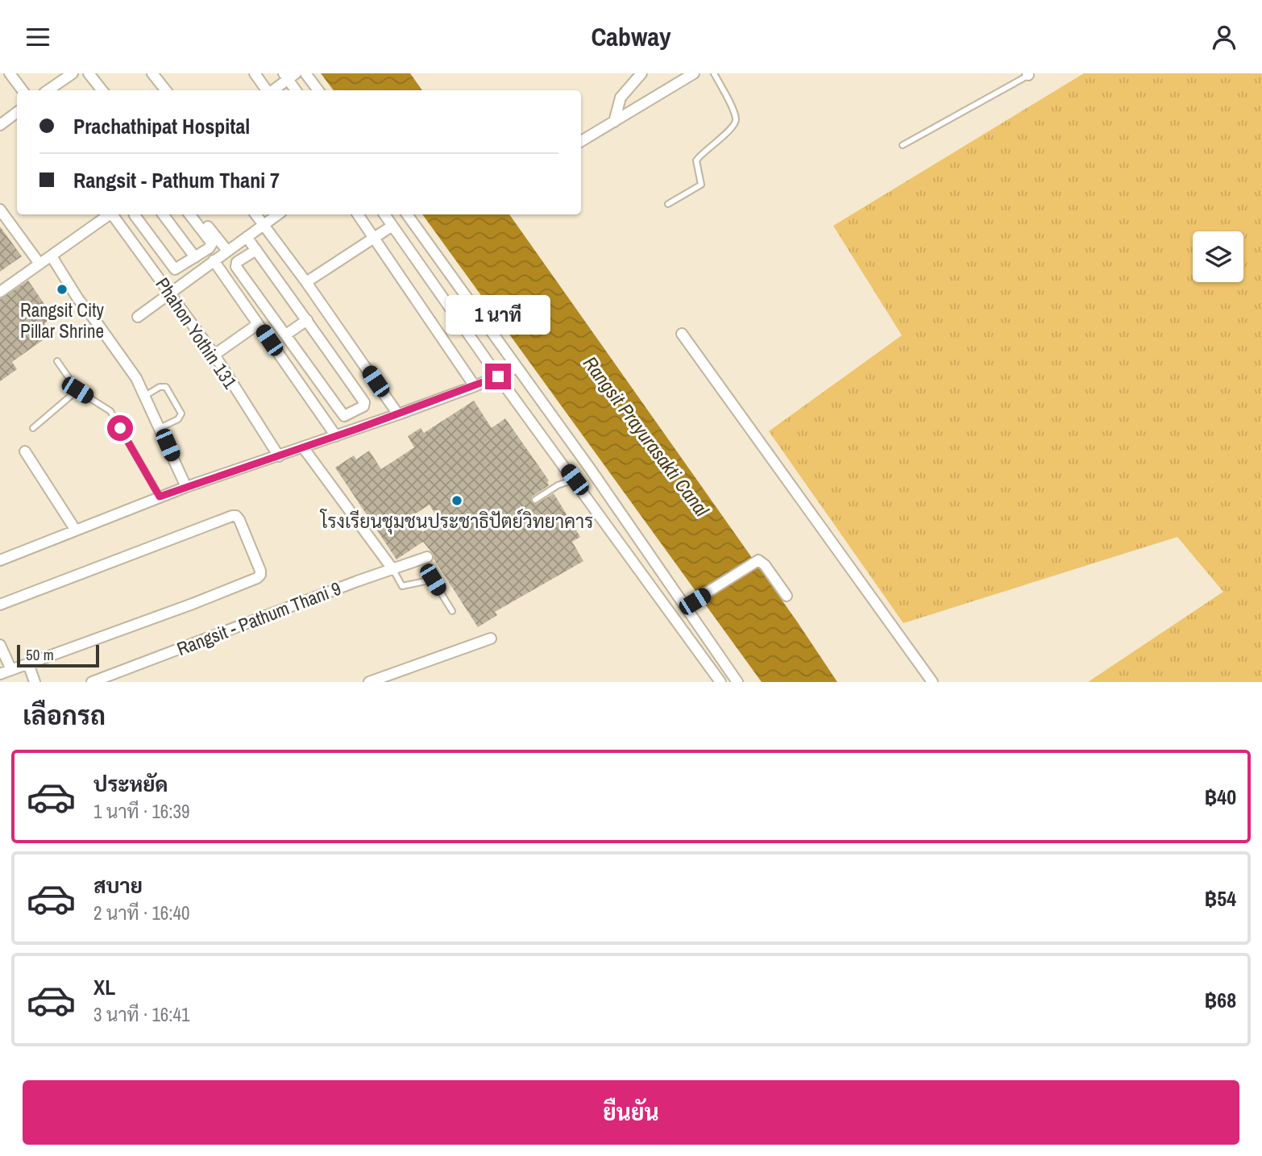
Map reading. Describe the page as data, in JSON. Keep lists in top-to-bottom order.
{
  "streets": {
    "street": ["Phahon Yothin 131", "Rangsit - Pathum Thani 9"]
  },
  "water": ["Rangsit Prayurasakti Canal"],
  "places": ["Rangsit City Pillar Shrine", "โรงเรียนชุมชนประชาธิปัตย์วิทยาคาร"],
  "scale_bar": "50 m",
  "page": {
    "header": "Cabway",
    "banner": ["Prachathipat Hospital", "Rangsit - Pathum Thani 7"],
    "bubble": "1 นาที",
    "scale": "50 m",
    "heading": "เลือกรถ",
    "list": [
      {
        "name": "ประหยัด",
        "note": "1 นาที · 16:39",
        "value": "฿40"
      },
      {
        "name": "สบาย",
        "note": "2 นาที · 16:40",
        "value": "฿54"
      },
      {
        "name": "XL",
        "note": "3 นาที · 16:41",
        "value": "฿68"
      }
    ],
    "buttons": "ยืนยัน"
  }
}
